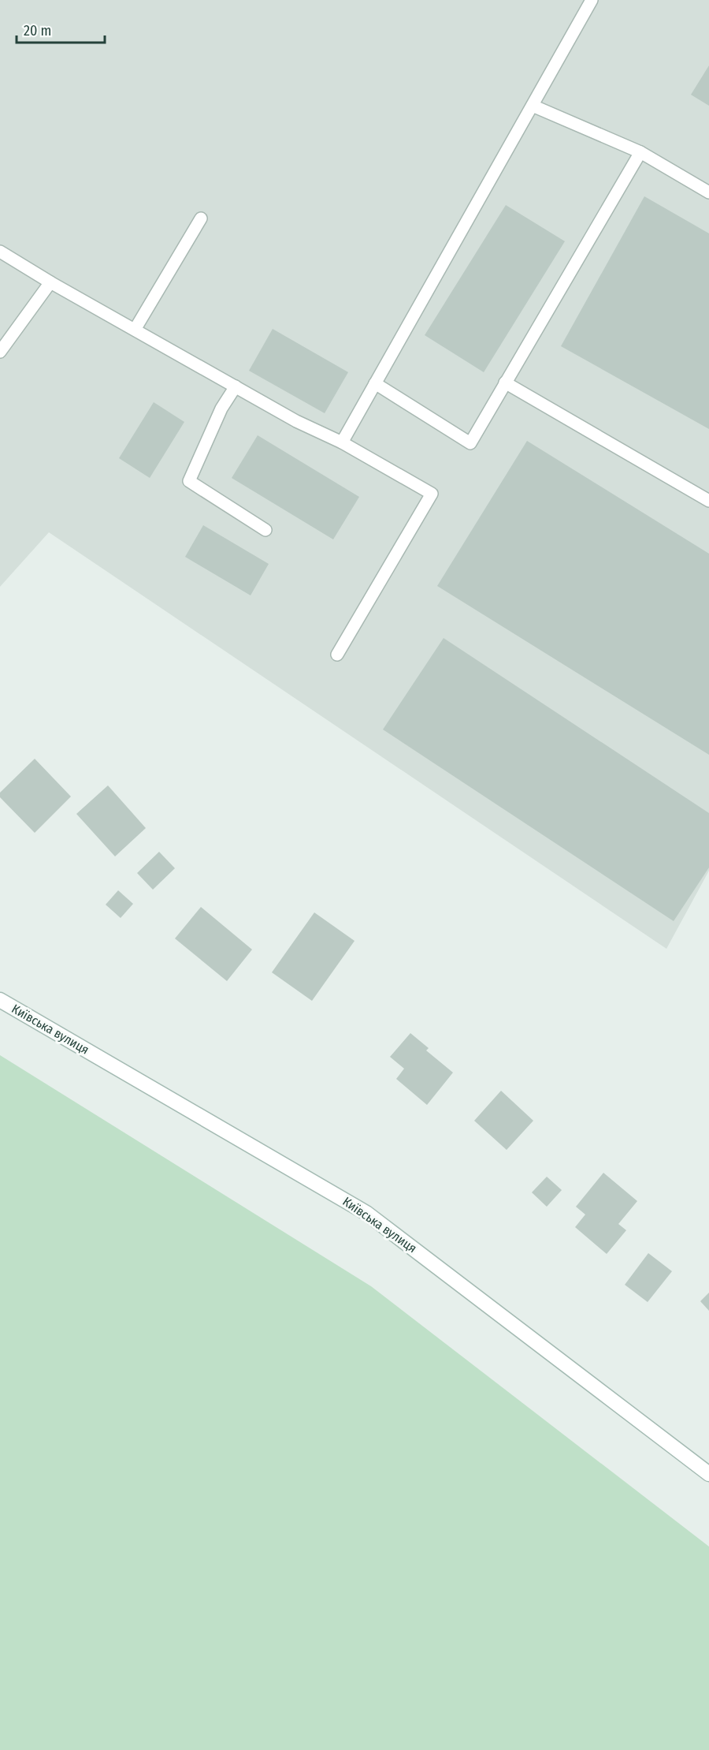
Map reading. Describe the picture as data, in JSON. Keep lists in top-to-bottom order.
{
  "streets": {
    "main road": ["Київська вулиця"]
  },
  "scale_bar": "20 m"
}
